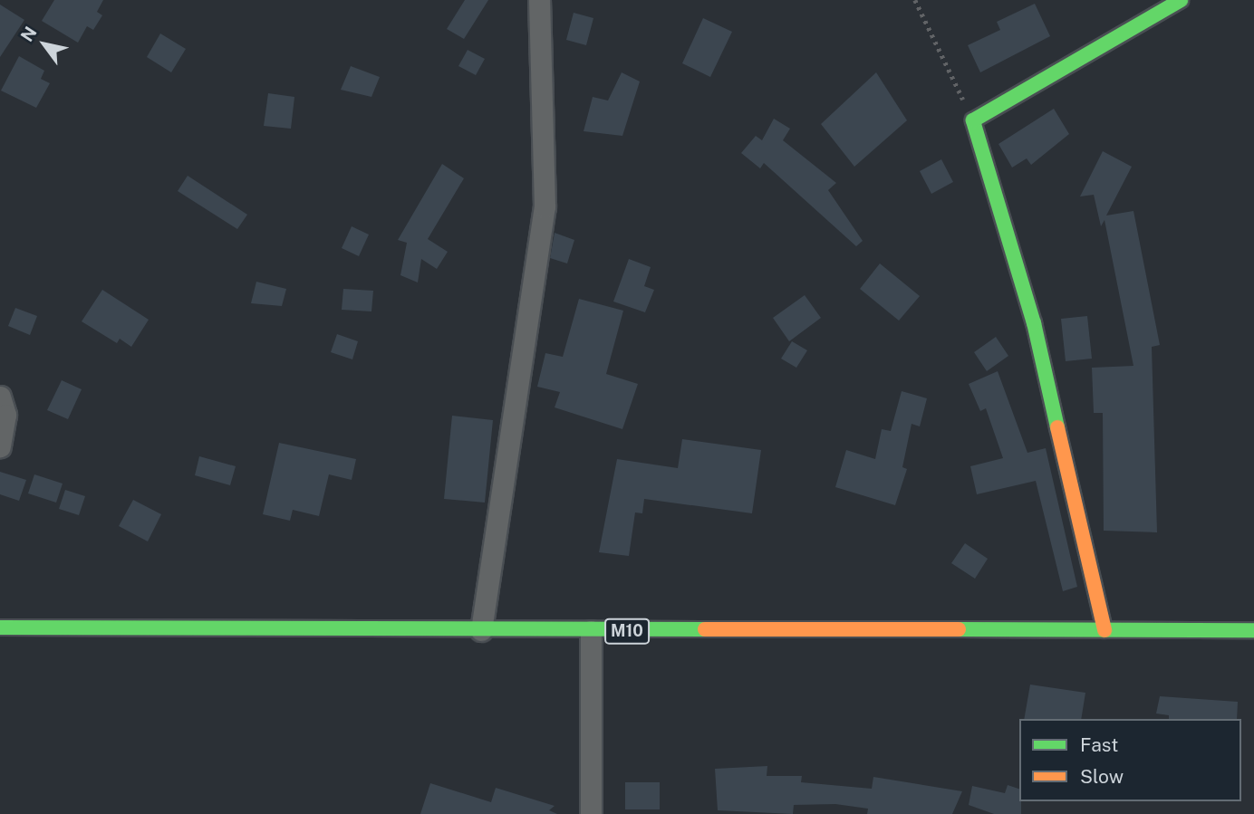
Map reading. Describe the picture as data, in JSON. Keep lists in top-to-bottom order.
{
  "streets": {
    "main road": ["M10"]
  },
  "legend": ["Fast", "Slow"],
  "north": "top left"
}
